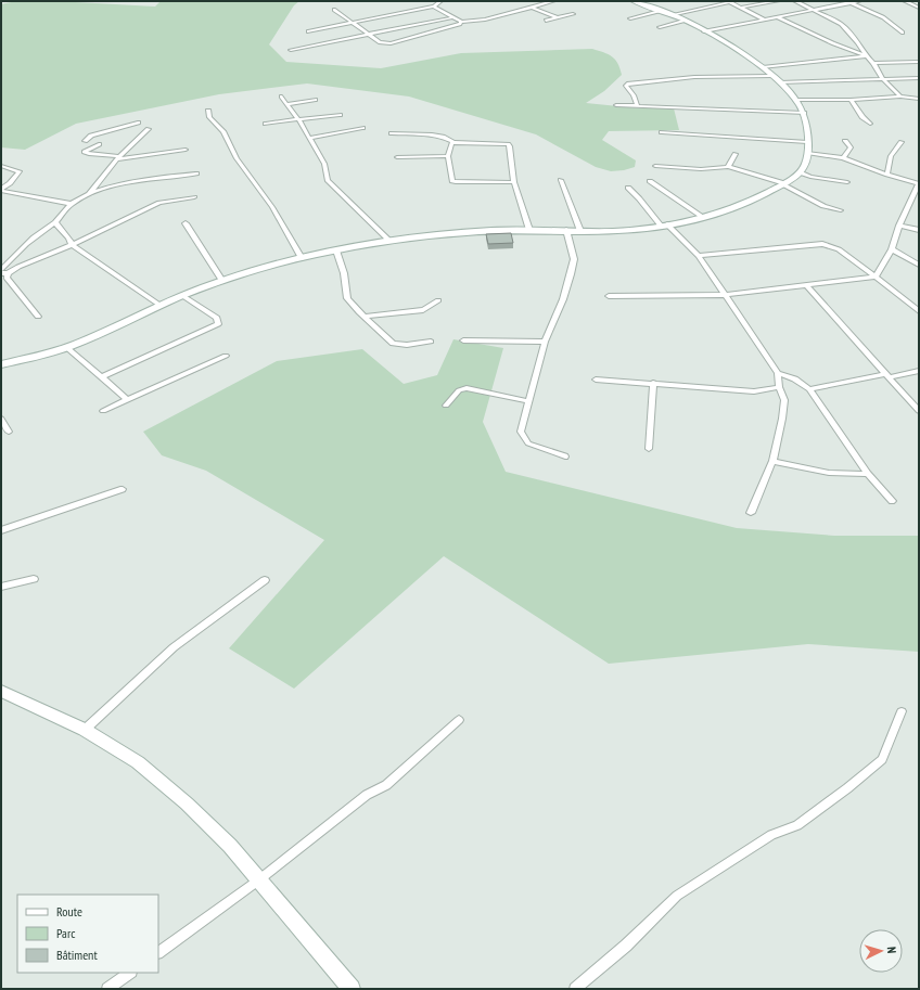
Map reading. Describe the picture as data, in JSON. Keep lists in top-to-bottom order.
{
  "legend": ["Route", "Parc", "Bâtiment"],
  "north": "right"
}
